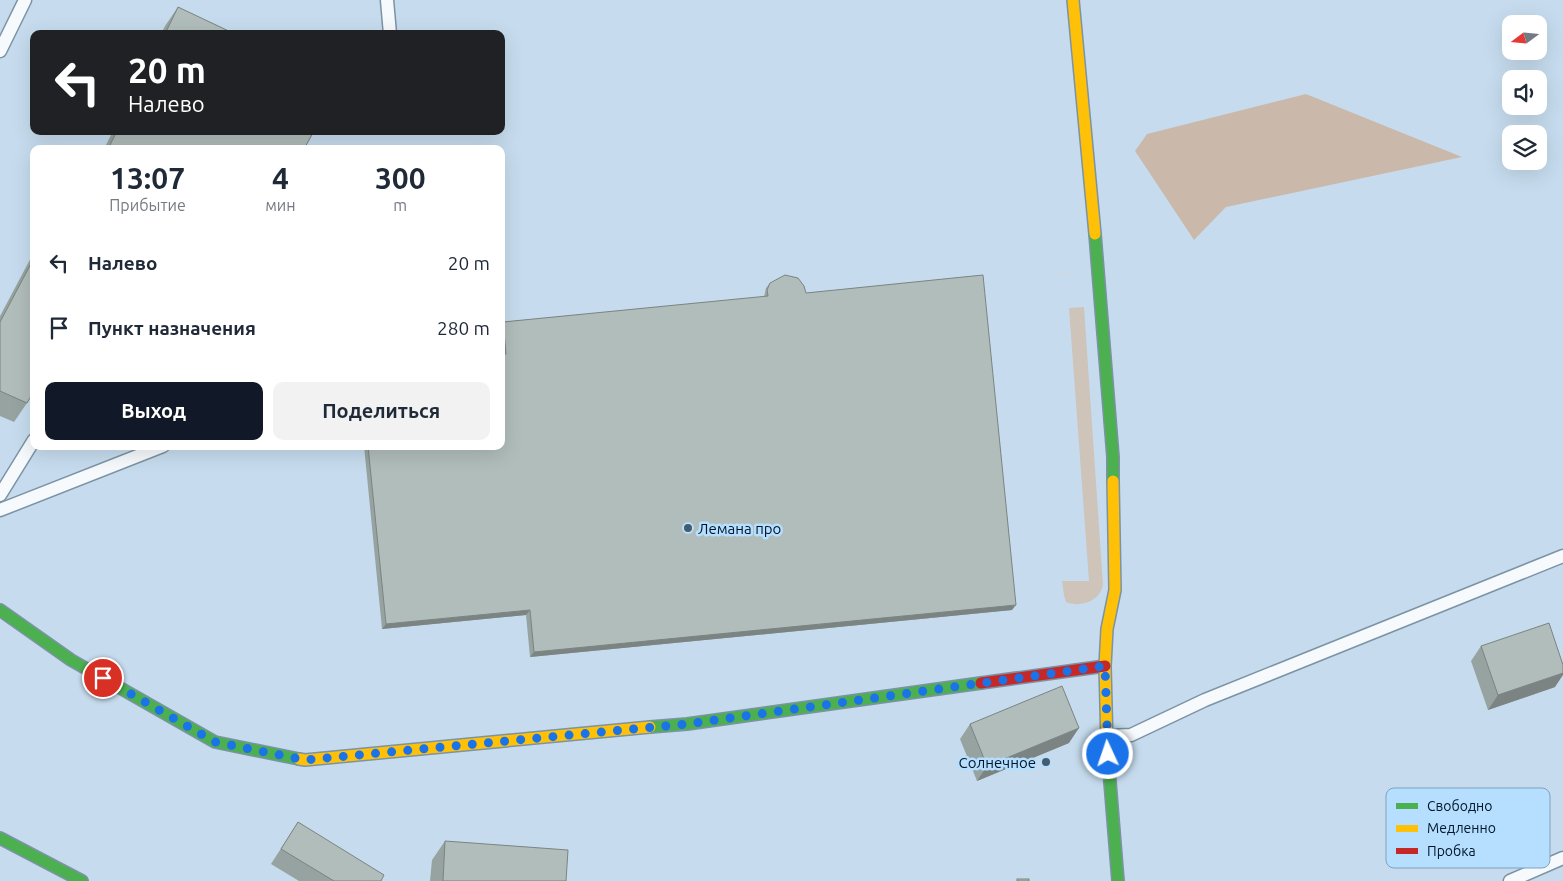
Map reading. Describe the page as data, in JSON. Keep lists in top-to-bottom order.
{
  "places": ["Лемана про", "Солнечное"],
  "legend": ["Свободно", "Медленно", "Пробка"],
  "north": "left",
  "page": {
    "turn": ["20 m", "Налево"],
    "eta": [
      "13:07",
      "Прибытие",
      "4",
      "мин",
      "300",
      "m"
    ],
    "list": [
      {
        "name": "Налево",
        "value": "20 m"
      },
      {
        "name": "Пункт назначения",
        "value": "280 m"
      }
    ],
    "buttons": ["Выход", "Поделиться"]
  }
}
